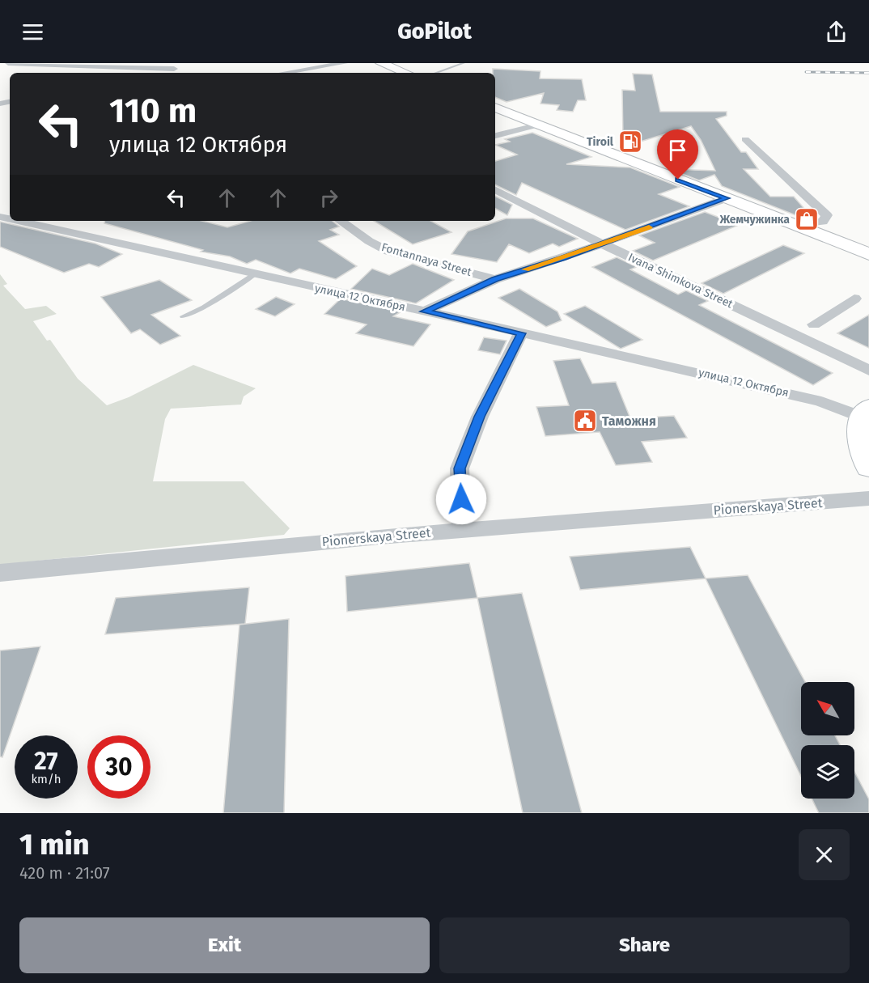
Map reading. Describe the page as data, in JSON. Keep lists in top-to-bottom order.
{
  "streets": {
    "street": [
      "Fontannaya Street",
      "Ivana Shimkova Street",
      "улица 12 Октября",
      "Pionerskaya Street"
    ]
  },
  "places": {
    "fuel station": ["Tiroil"],
    "shop": ["Жемчужинка"],
    "public building": ["Таможня"]
  },
  "north": "top left",
  "page": {
    "header": "GoPilot",
    "turn": ["110 m", "улица 12 Октября"],
    "speed": "27 km/h",
    "limit": "30",
    "heading": ["1 min", "420 m · 21:07"],
    "buttons": ["Exit", "Share"]
  }
}
